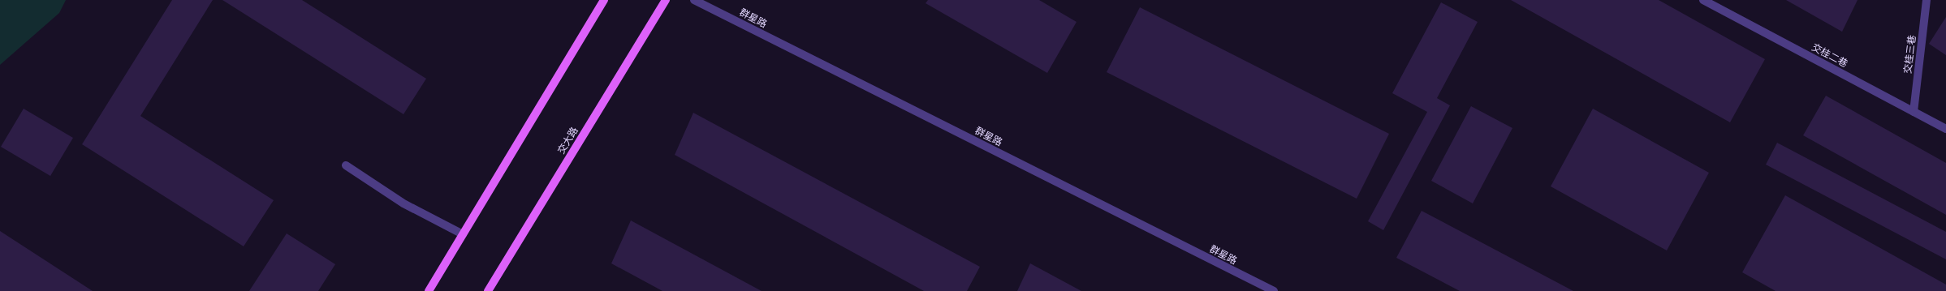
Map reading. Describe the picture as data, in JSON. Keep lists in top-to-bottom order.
{
  "streets": {
    "main road": ["交大路"],
    "street": ["群星路", "交桂三巷", "交桂二巷"]
  },
  "crossings": [
    ["交桂三巷", "交桂二巷"]
  ]
}
